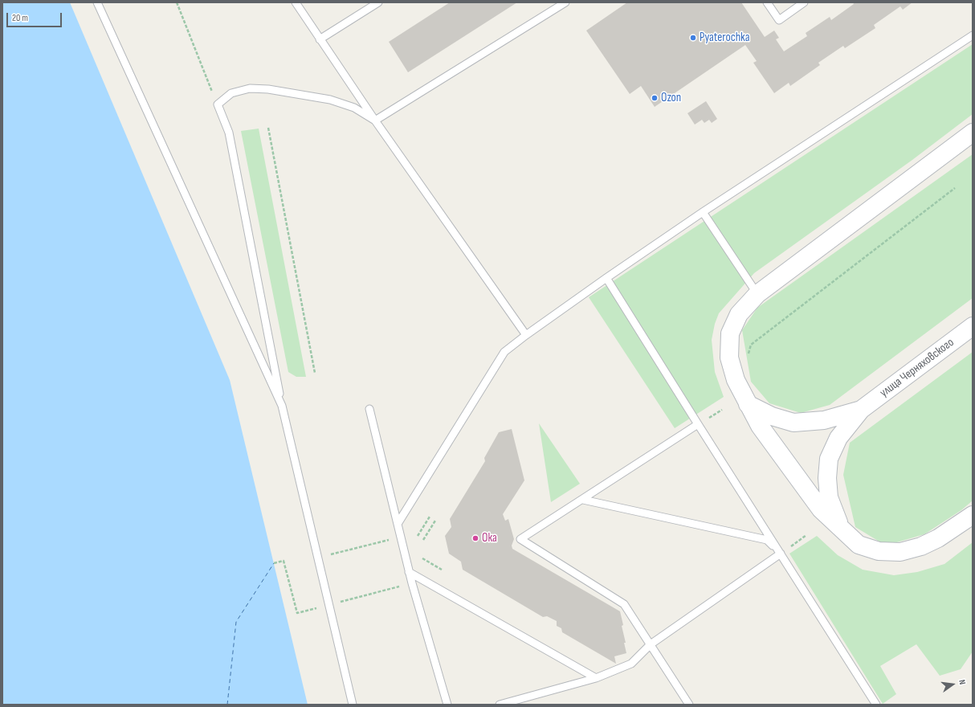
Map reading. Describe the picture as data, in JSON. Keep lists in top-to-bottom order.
{
  "streets": {
    "street": ["улица Черняховского"]
  },
  "places": ["Pyaterochka", "Ozon", "Ока"],
  "scale_bar": "20 m",
  "north": "right"
}
